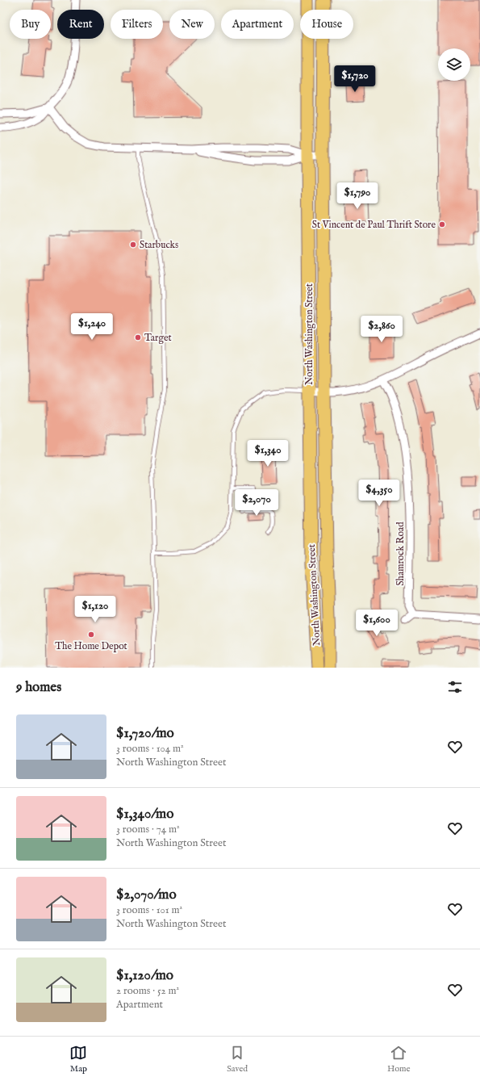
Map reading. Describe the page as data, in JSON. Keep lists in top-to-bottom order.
{
  "streets": {
    "main road": ["North Washington Street"],
    "street": ["Shamrock Road"]
  },
  "places": [
    "St Vincent de Paul Thrift Store",
    "Starbucks",
    "Target",
    "The Home Depot"
  ],
  "page": {
    "chip": [
      "Buy",
      "Rent",
      "Filters",
      "New",
      "Apartment",
      "House"
    ],
    "price": [
      "$1,720",
      "$1,790",
      "$1,240",
      "$2,860",
      "$1,340",
      "$4,350",
      "$2,070",
      "$1,120",
      "$1,600"
    ],
    "heading": "9 homes",
    "list": [
      {
        "name": "$1,720/mo",
        "note": "3 rooms · 104 m² · North Washington Street"
      },
      {
        "name": "$1,340/mo",
        "note": "3 rooms · 74 m² · North Washington Street"
      },
      {
        "name": "$2,070/mo",
        "note": "3 rooms · 101 m² · North Washington Street"
      },
      {
        "name": "$1,120/mo",
        "note": "2 rooms · 52 m² · Apartment"
      }
    ],
    "tabs": ["Map", "Saved", "Home"]
  }
}
